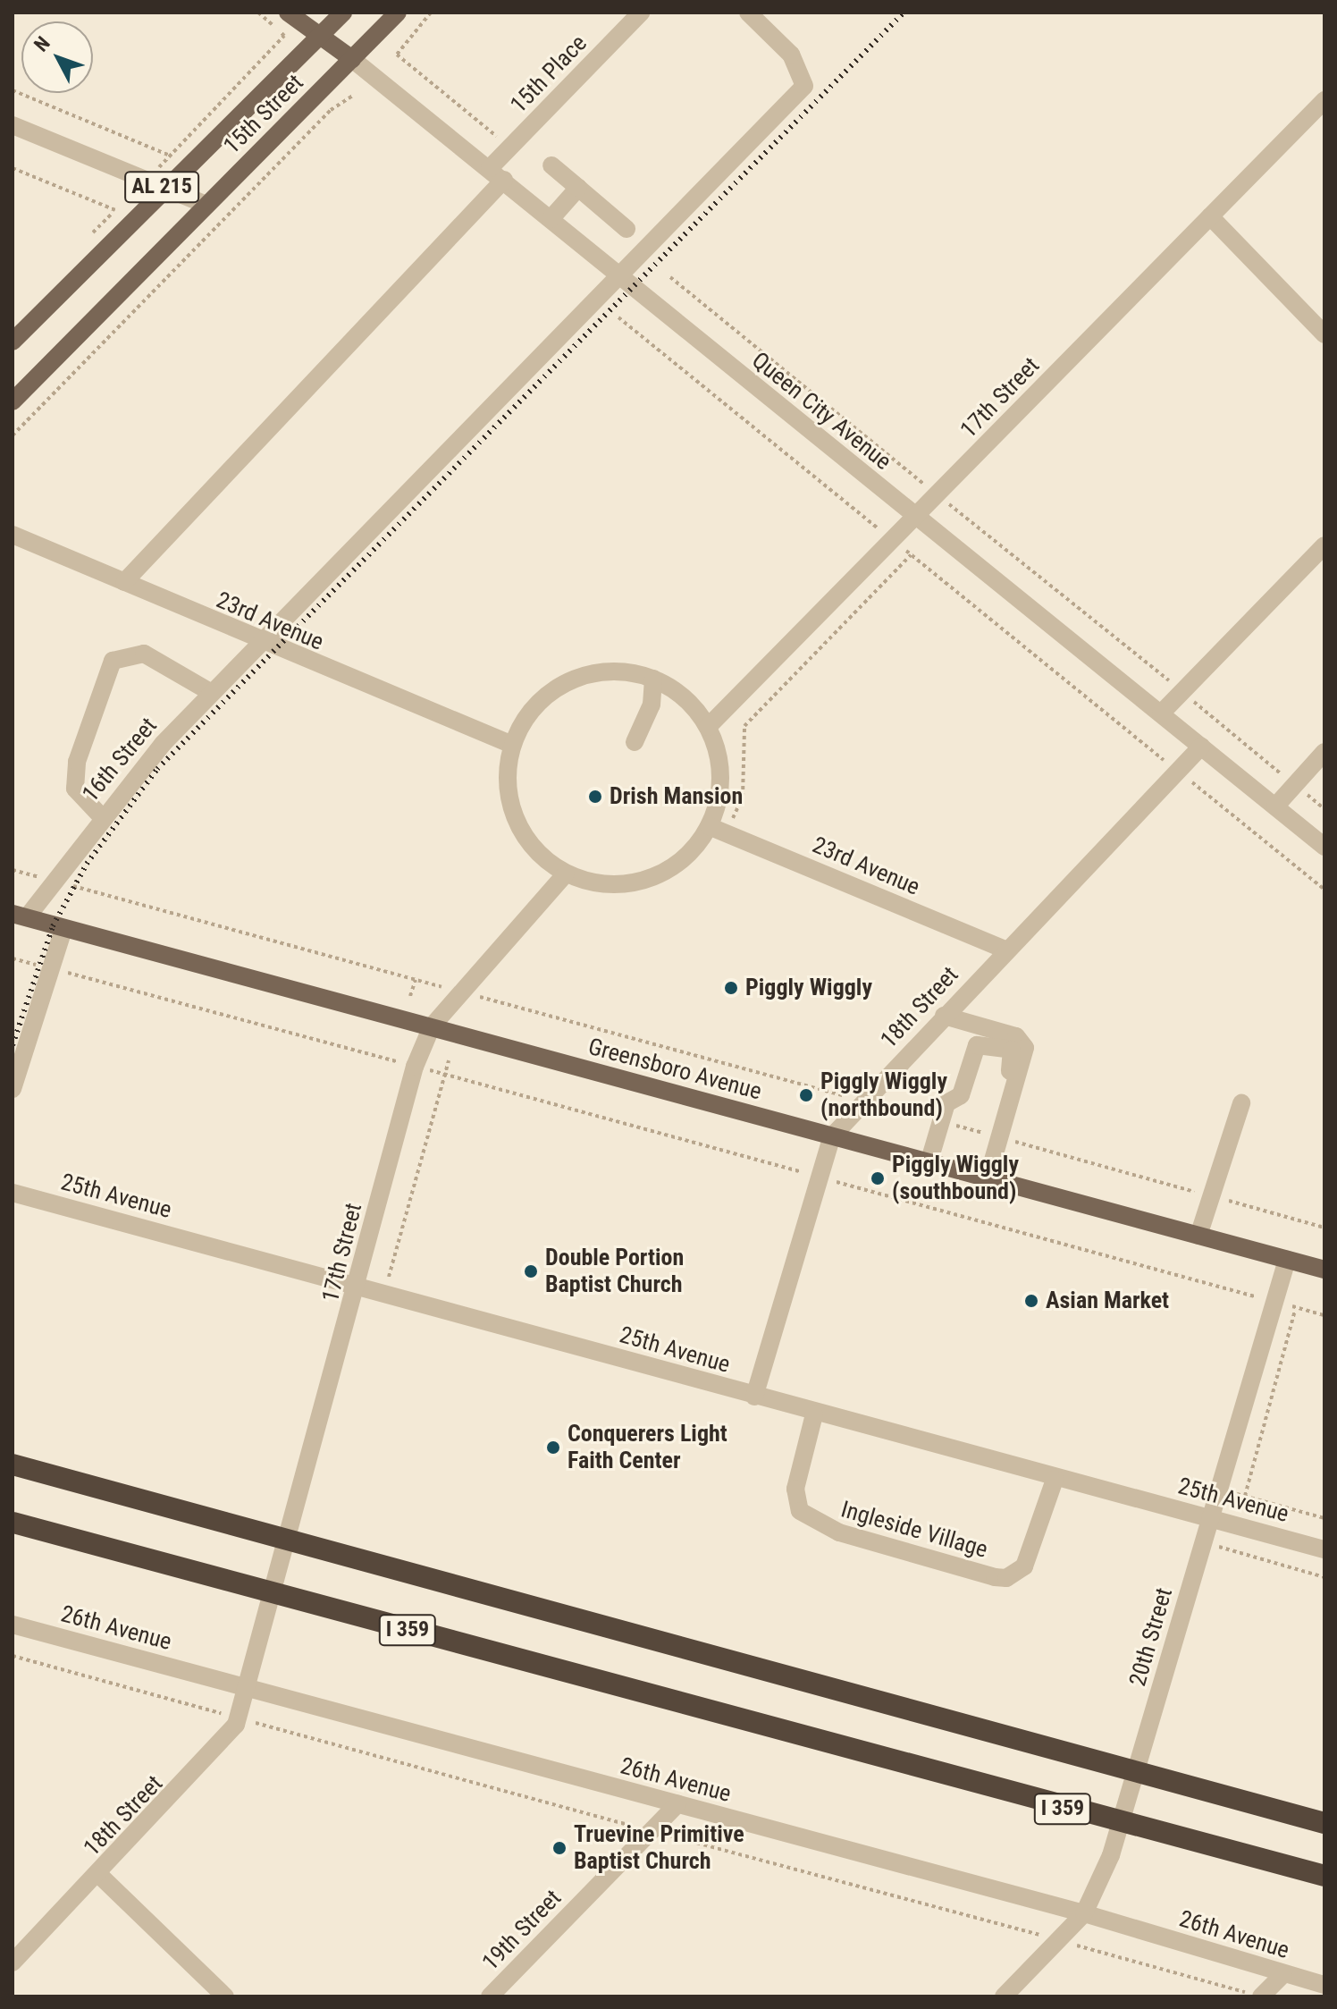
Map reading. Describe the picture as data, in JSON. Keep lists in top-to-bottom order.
{
  "streets": {
    "highway": ["I 359"],
    "main road": [
      "15th Street",
      "AL 215",
      "Queen City Avenue",
      "Greensboro Avenue"
    ],
    "street": [
      "15th Place",
      "17th Street",
      "23rd Avenue",
      "16th Street",
      "18th Street",
      "25th Avenue",
      "Ingleside Village",
      "26th Avenue",
      "20th Street",
      "19th Street"
    ]
  },
  "crossings": [
    ["15th Place", "Queen City Avenue"],
    ["15th Place", "23rd Avenue"],
    ["15th Street", "Queen City Avenue"],
    ["17th Street", "Queen City Avenue"],
    ["17th Street", "23rd Avenue"],
    ["17th Street", "18th Street"],
    ["17th Street", "Greensboro Avenue"],
    ["17th Street", "25th Avenue"],
    ["17th Street", "26th Avenue"],
    ["Queen City Avenue", "16th Street"],
    ["Queen City Avenue", "18th Street"],
    ["23rd Avenue", "16th Street"],
    ["23rd Avenue", "18th Street"],
    ["16th Street", "Greensboro Avenue"],
    ["18th Street", "Greensboro Avenue"],
    ["18th Street", "25th Avenue"],
    ["18th Street", "26th Avenue"],
    ["Greensboro Avenue", "20th Street"],
    ["25th Avenue", "Ingleside Village"],
    ["25th Avenue", "20th Street"],
    ["26th Avenue", "20th Street"],
    ["26th Avenue", "19th Street"]
  ],
  "places": [
    "Drish Mansion",
    "Piggly Wiggly",
    "Piggly Wiggly (northbound)",
    "Piggly Wiggly (southbound)",
    "Double Portion Baptist Church",
    "Asian Market",
    "Conquerers Light Faith Center",
    "Truevine Primitive Baptist Church"
  ],
  "north": "top left"
}
